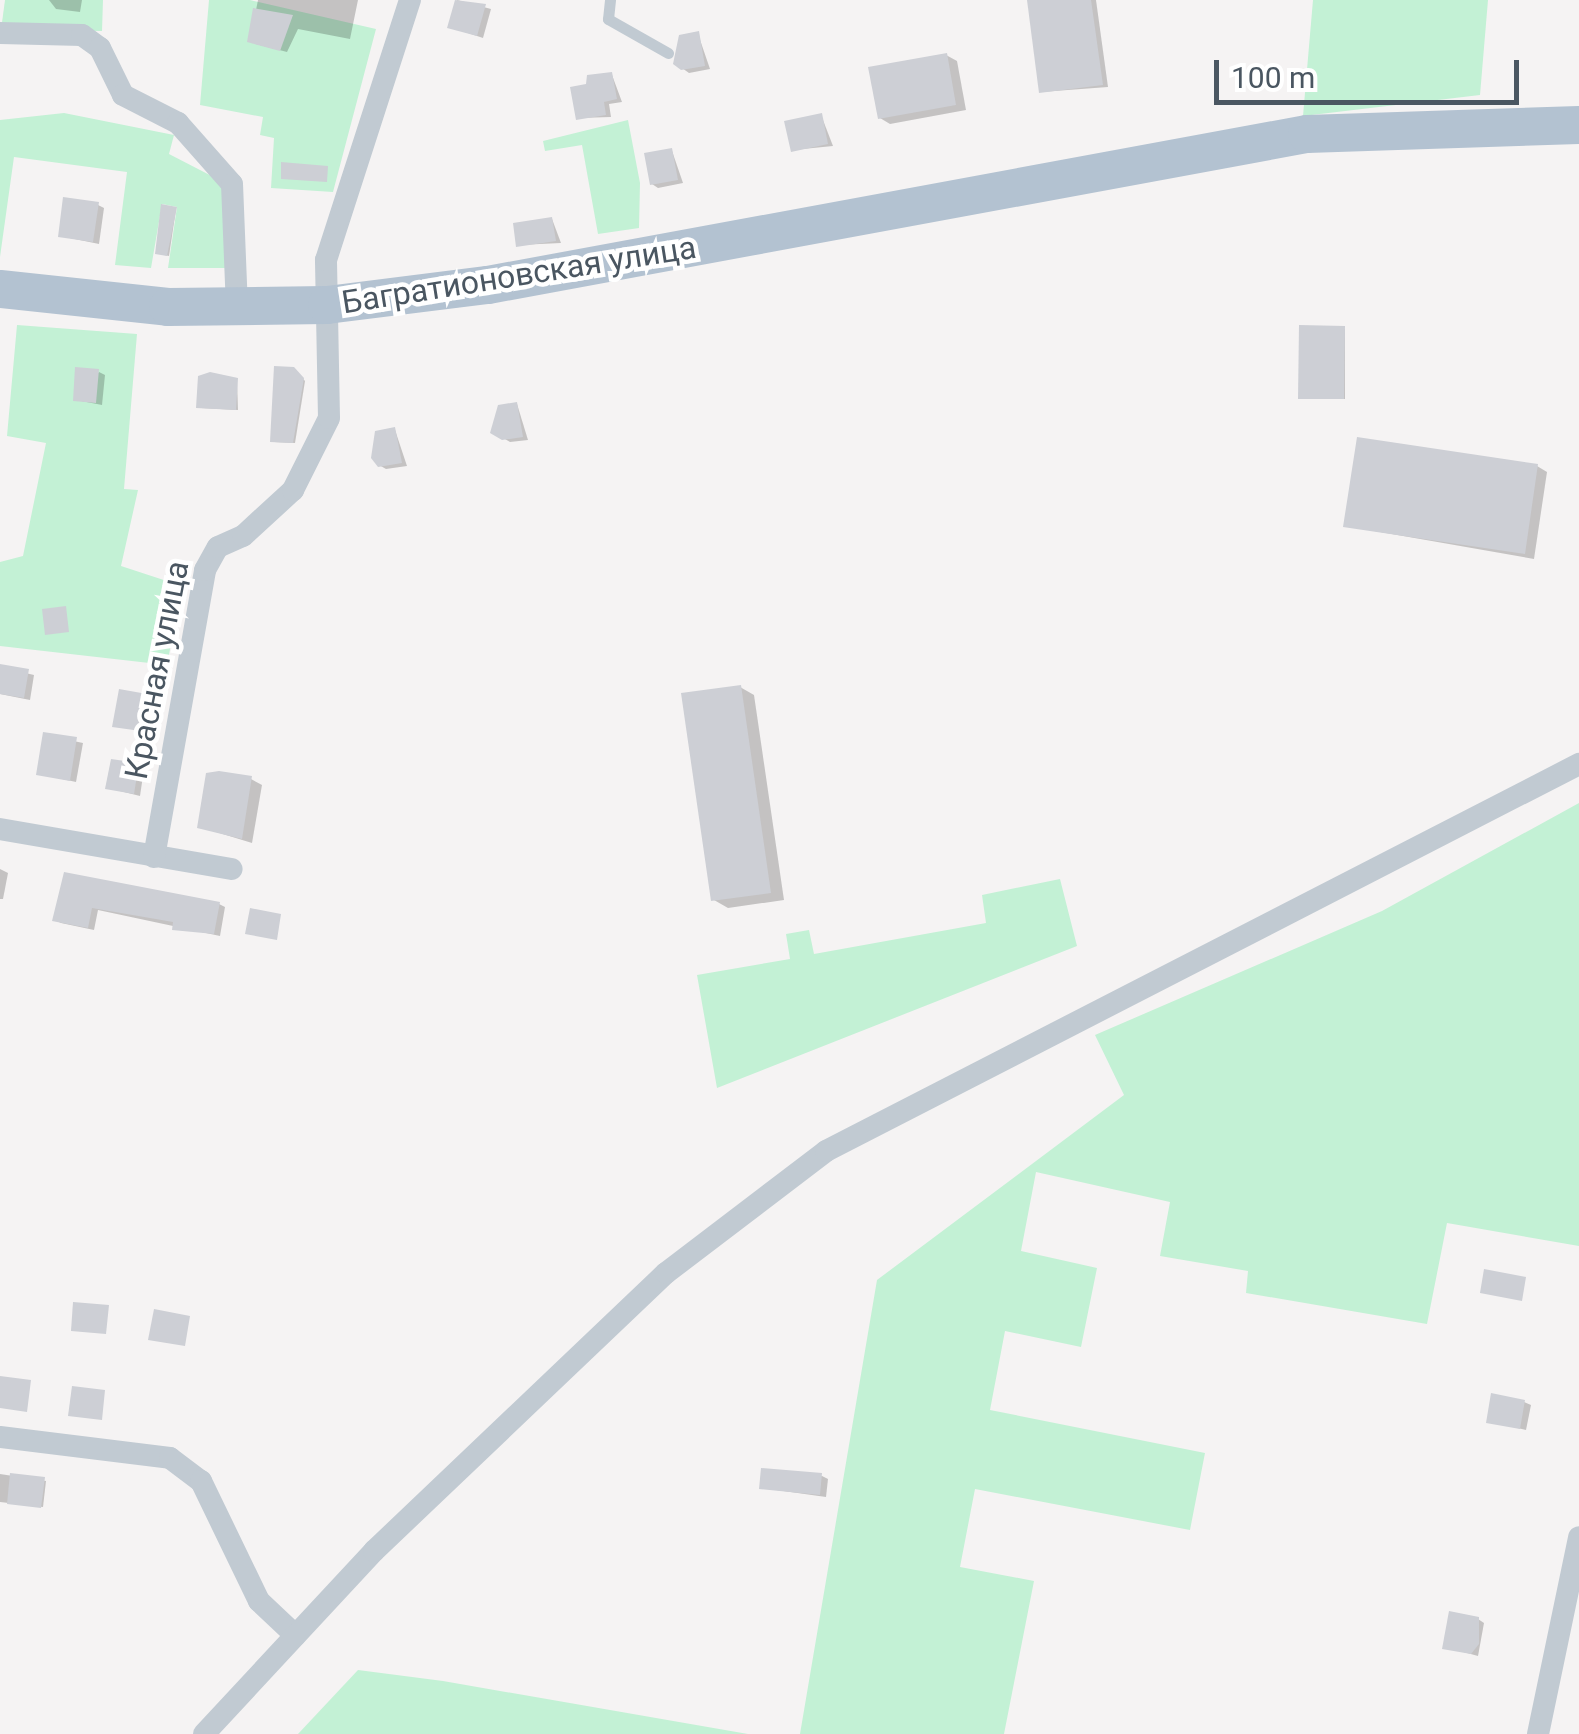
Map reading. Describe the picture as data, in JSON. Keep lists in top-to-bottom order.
{
  "streets": {
    "main road": ["Багратионовская улица"],
    "street": ["Красная улица"]
  },
  "crossings": [
    ["Багратионовская улица", "Красная улица"]
  ],
  "scale_bar": "100 m"
}
